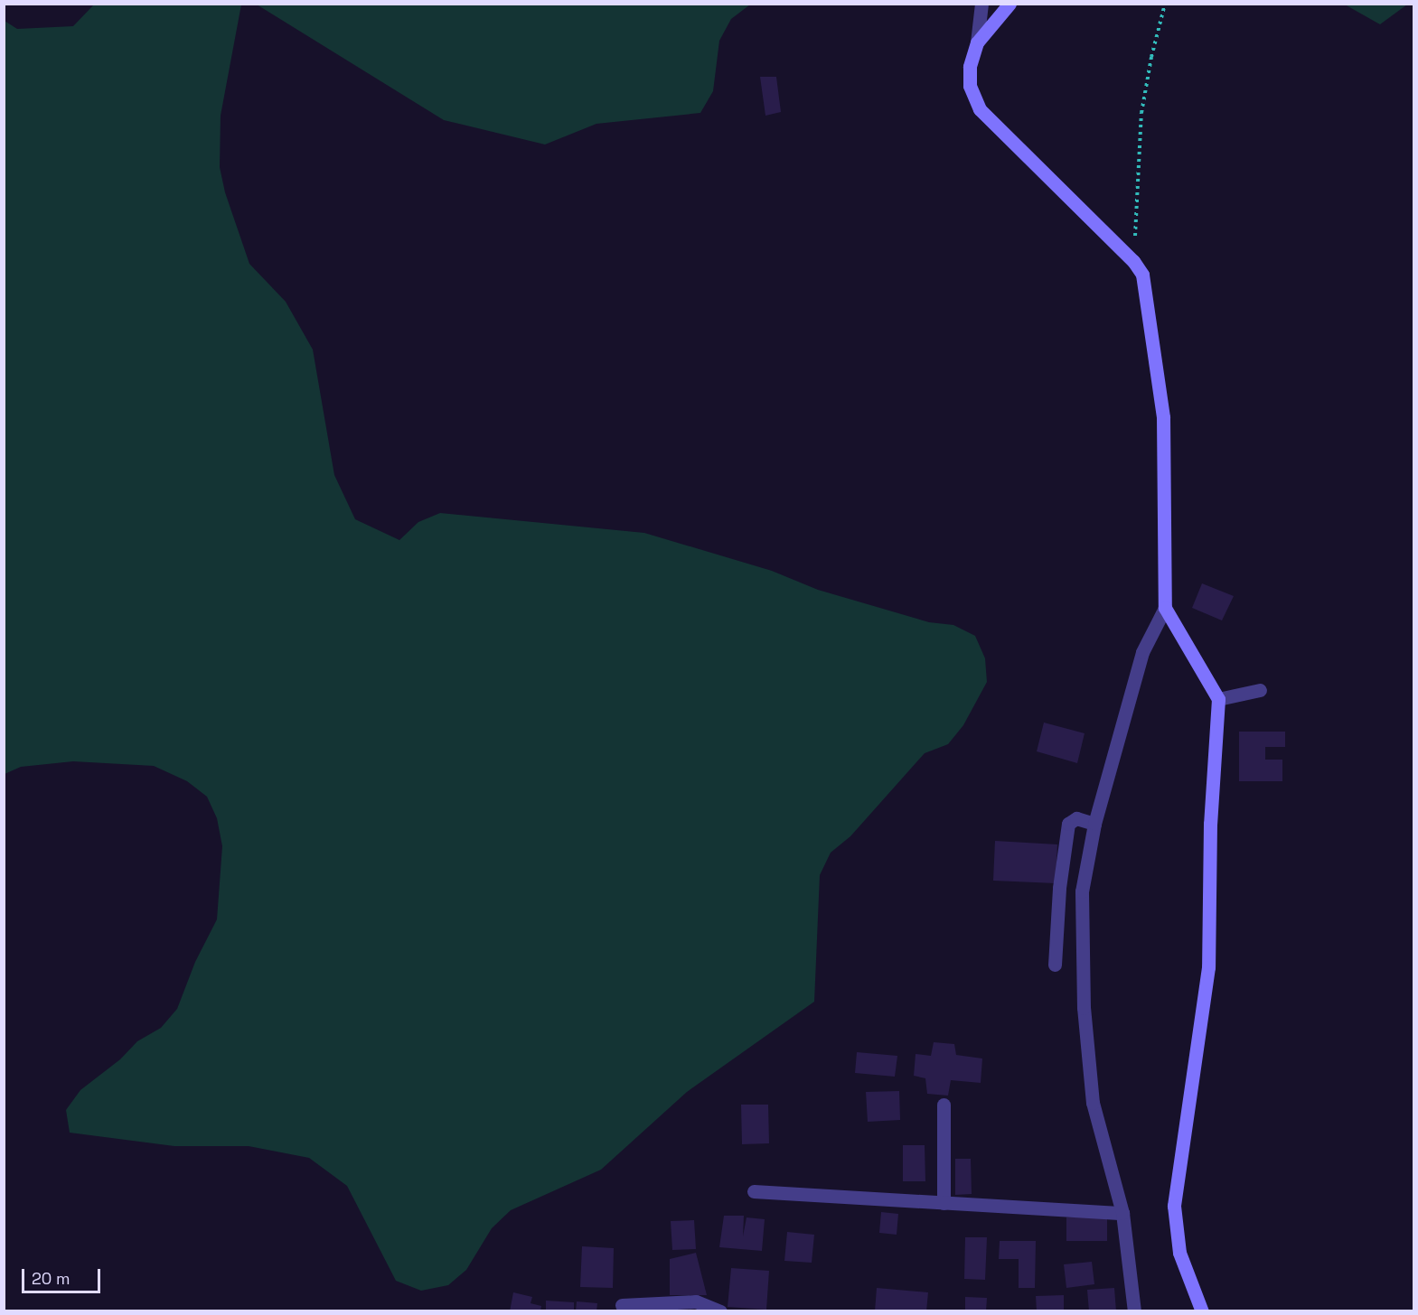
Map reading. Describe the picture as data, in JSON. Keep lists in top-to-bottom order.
{
  "scale_bar": "20 m"
}
